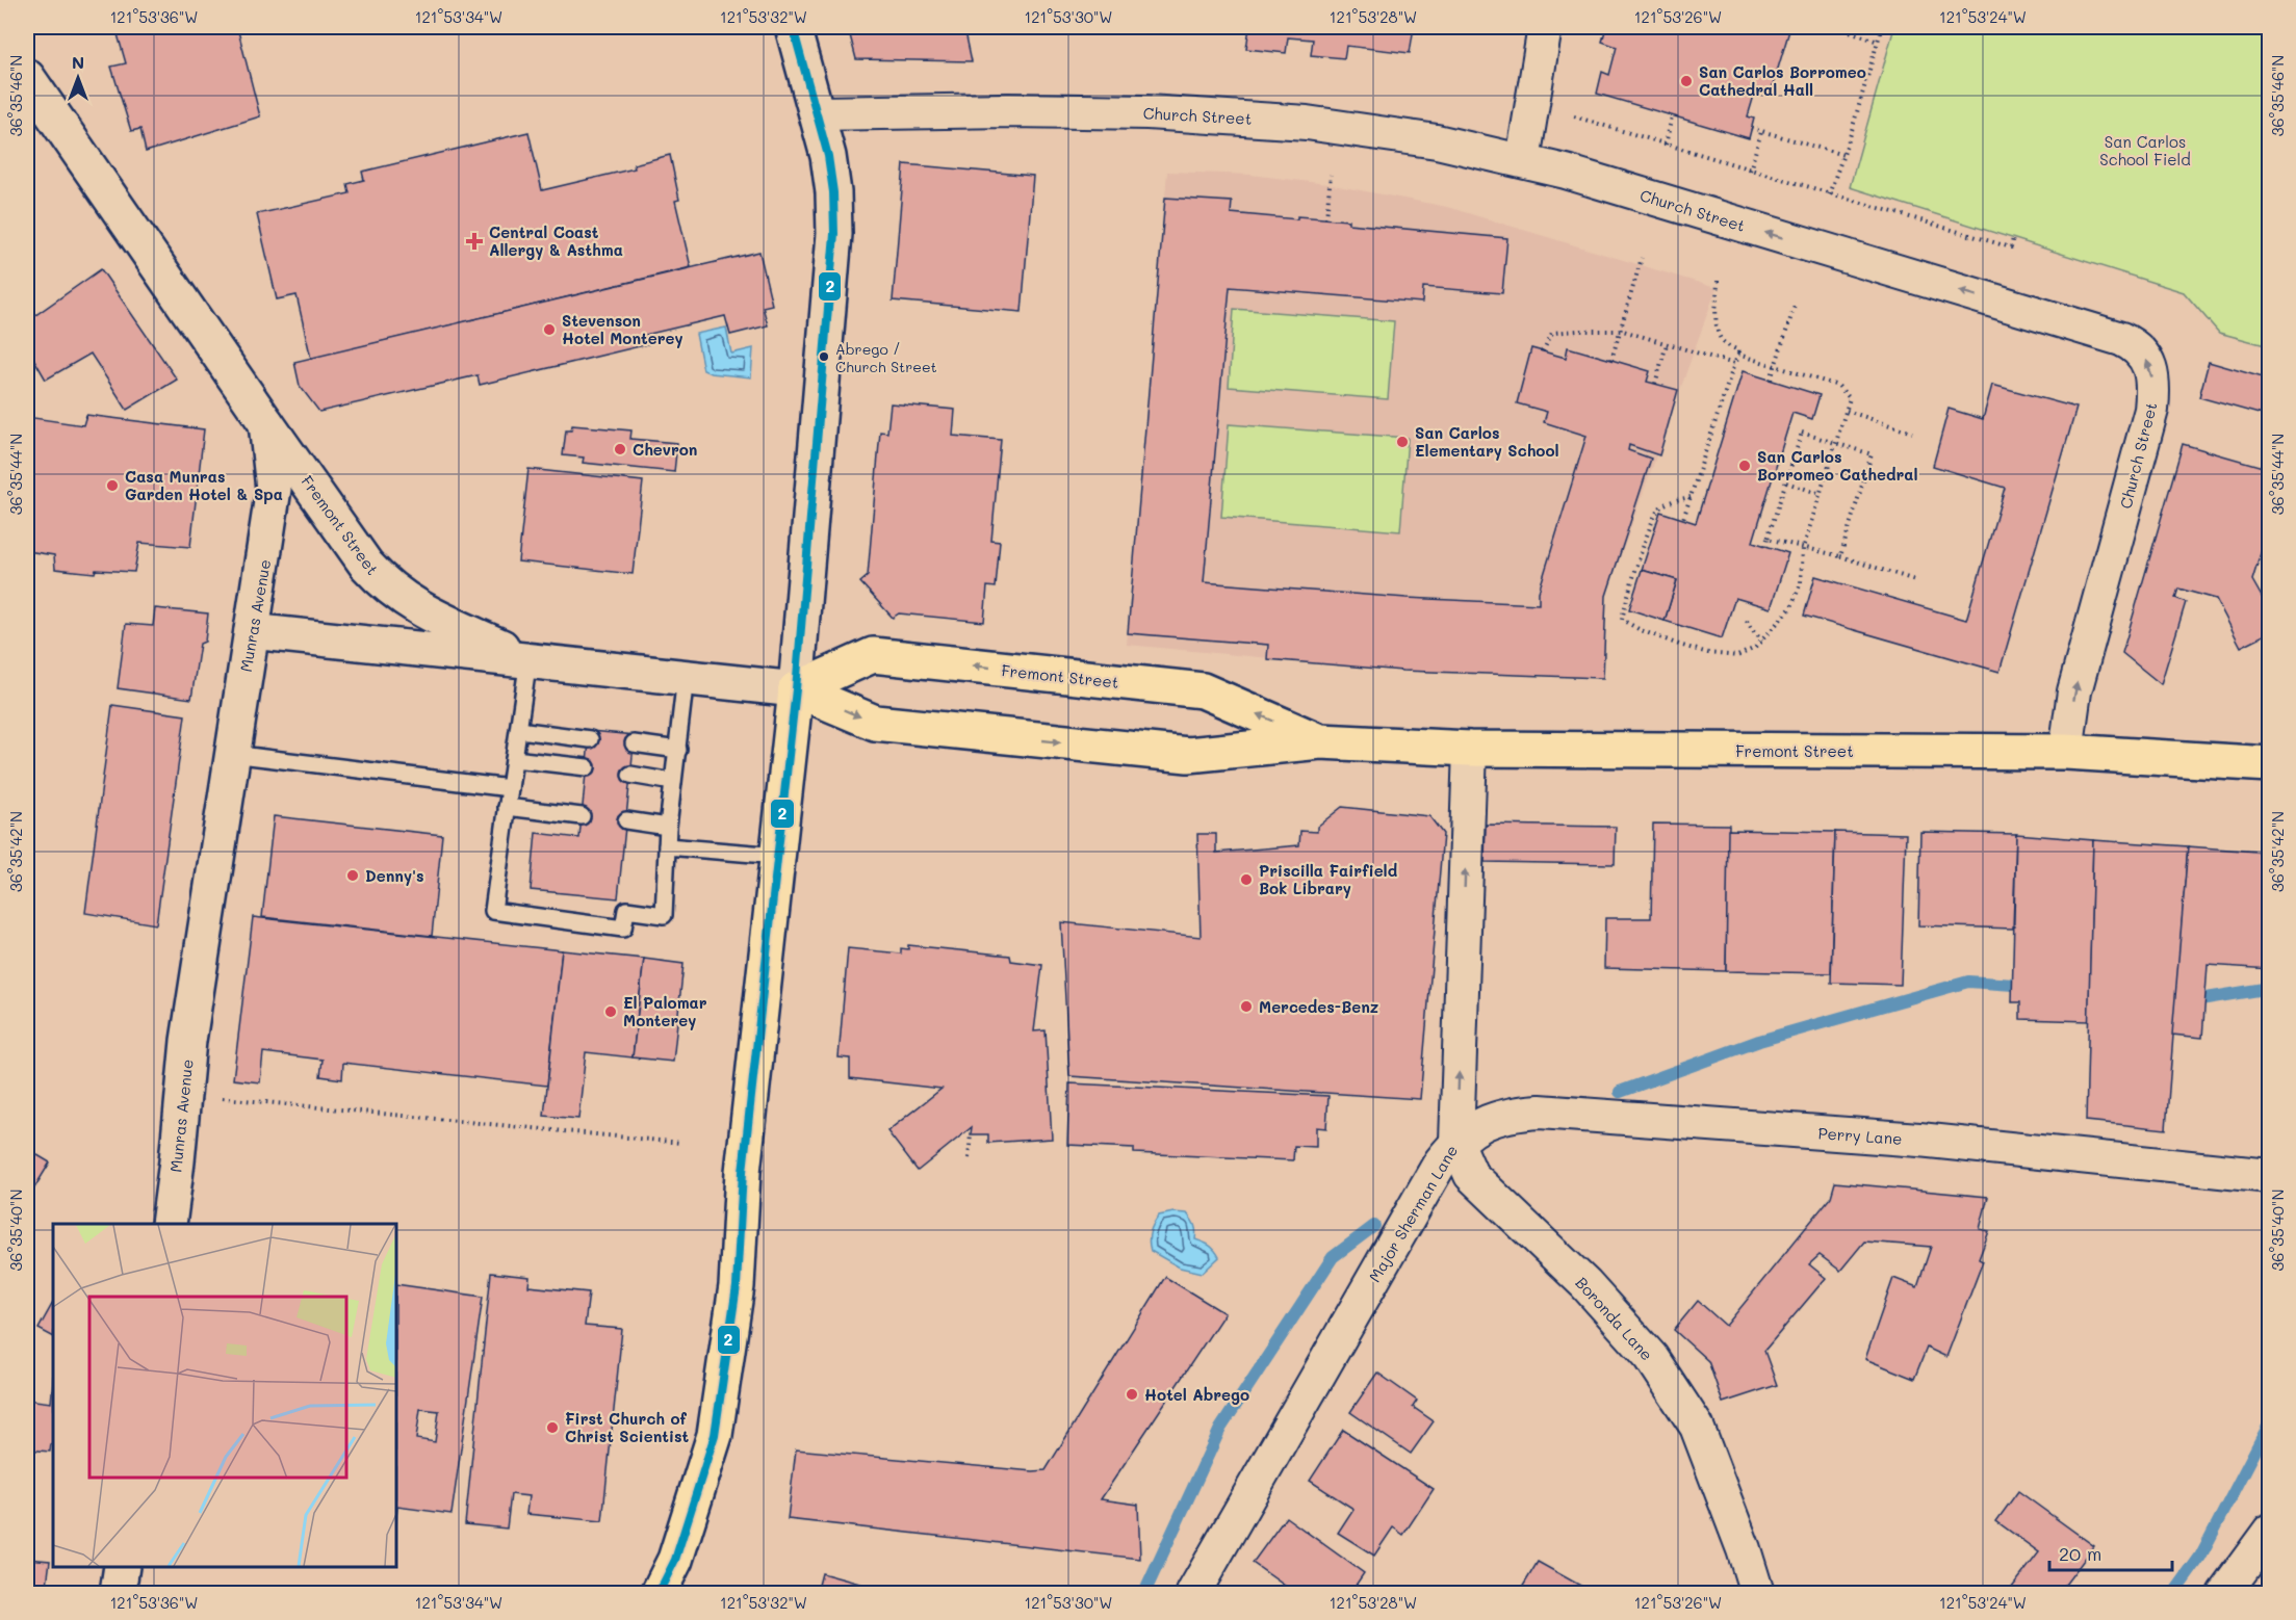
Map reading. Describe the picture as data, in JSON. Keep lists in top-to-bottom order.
{
  "streets": {
    "main road": ["Fremont Street"],
    "street": [
      "Church Street",
      "Munras Avenue",
      "Perry Lane",
      "Major Sherman Lane",
      "Boronda Lane"
    ]
  },
  "crossings": [
    ["Church Street", "Fremont Street"],
    ["Fremont Street", "Munras Avenue"],
    ["Fremont Street", "Major Sherman Lane"],
    ["Perry Lane", "Major Sherman Lane"],
    ["Perry Lane", "Boronda Lane"],
    ["Major Sherman Lane", "Boronda Lane"]
  ],
  "one_way": ["Major Sherman Lane"],
  "parks": ["San Carlos School Field"],
  "places": {
    "other": [
      "San Carlos Borromeo Cathedral Hall",
      "Stevenson Hotel Monterey",
      "Abrego / Church Street",
      "San Carlos Elementary School",
      "Chevron",
      "San Carlos Borromeo Cathedral",
      "Casa Munras Garden Hotel & Spa",
      "Denny's",
      "Priscilla Fairfield Bok Library",
      "Mercedes-Benz",
      "El Palomar Monterey",
      "Hotel Abrego",
      "First Church of Christ Scientist"
    ],
    "health": ["Central Coast Allergy & Asthma"]
  },
  "lines": ["transit line 2"],
  "scale_bar": "20 m",
  "north": "top",
  "coordinates": [
    "121°53'36\"W",
    "121°53'34\"W",
    "121°53'32\"W",
    "121°53'30\"W",
    "121°53'28\"W",
    "121°53'26\"W",
    "121°53'24\"W",
    "36°35'46\"N",
    "36°35'44\"N",
    "36°35'42\"N",
    "36°35'40\"N"
  ]
}
